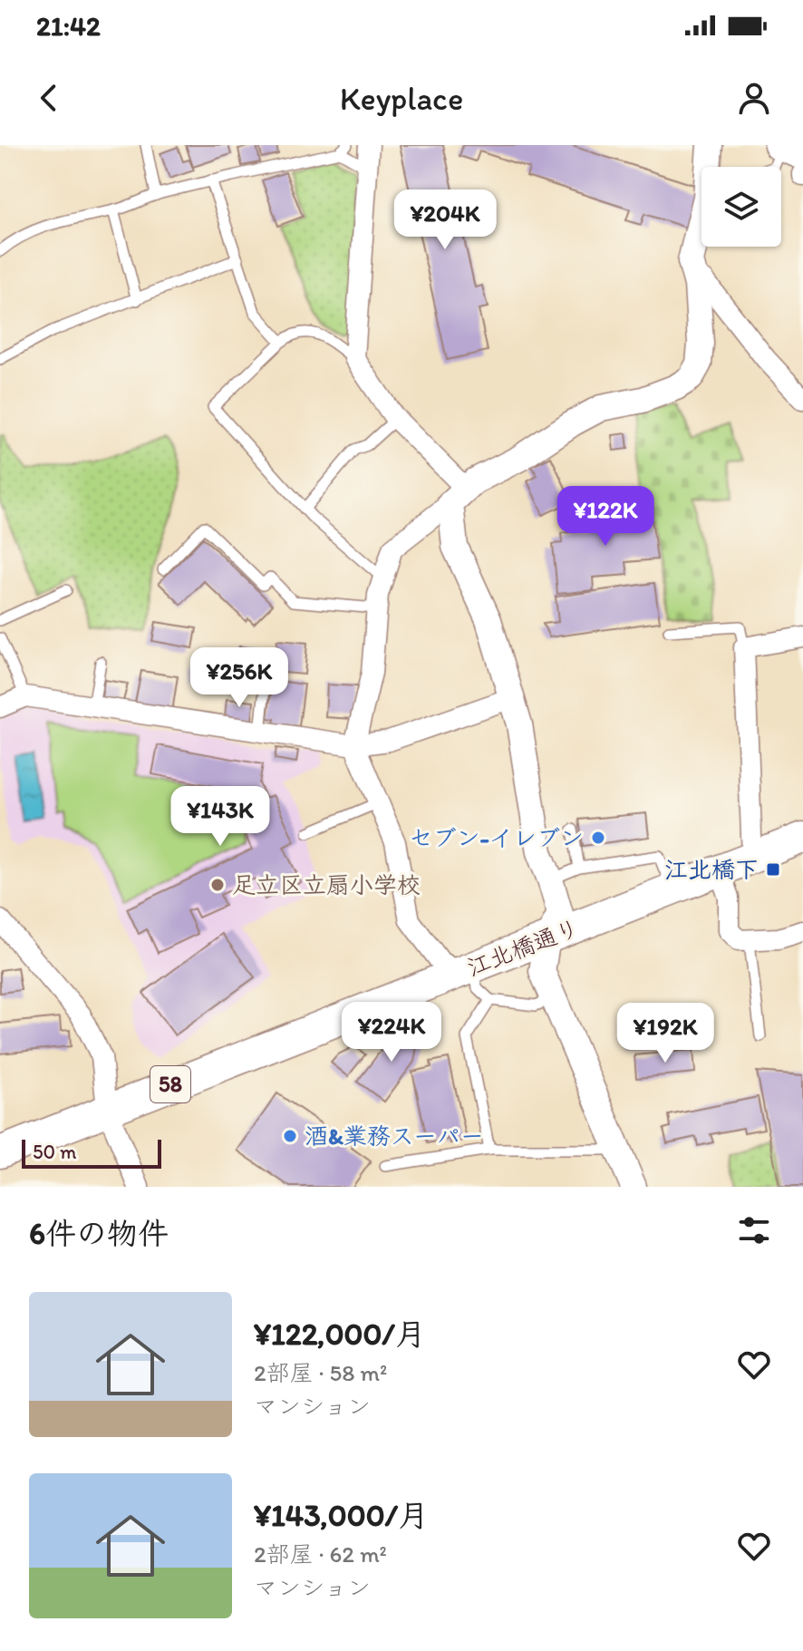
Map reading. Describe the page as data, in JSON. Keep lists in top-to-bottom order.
{
  "streets": {
    "main road": ["江北橋通り", "58"]
  },
  "places": {
    "other": ["セブン-イレブン", "足立区立扇小学校", "酒&業務スーパー"],
    "transit": ["江北橋下"]
  },
  "scale_bar": "50 m",
  "page": {
    "status": "21:42",
    "header": "Keyplace",
    "price": [
      "¥204K",
      "¥122K",
      "¥256K",
      "¥143K",
      "¥224K",
      "¥192K"
    ],
    "scale": "50 m",
    "heading": "6件の物件",
    "list": [
      {
        "name": "¥122,000/月",
        "note": "2部屋 · 58 m² · マンション"
      },
      {
        "name": "¥143,000/月",
        "note": "2部屋 · 62 m² · マンション"
      }
    ]
  }
}
